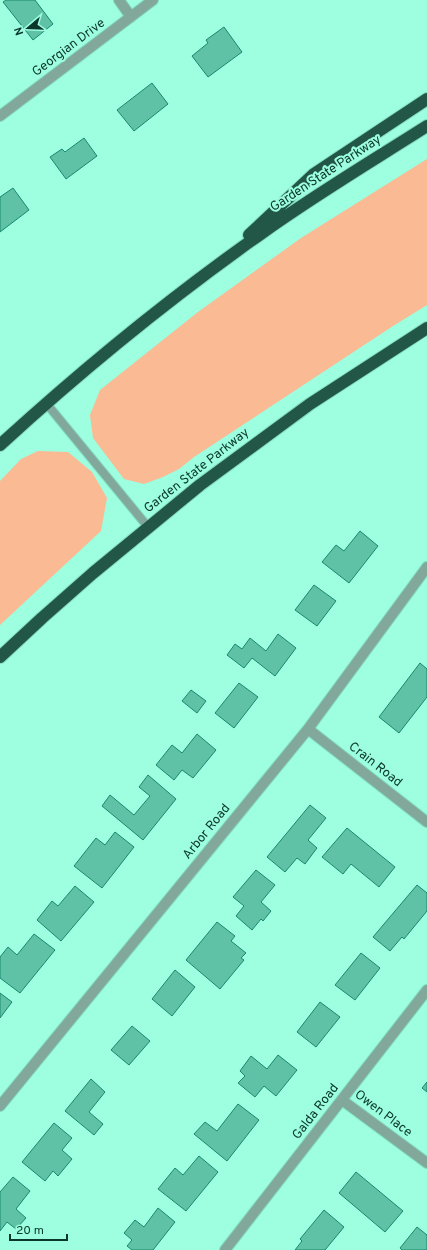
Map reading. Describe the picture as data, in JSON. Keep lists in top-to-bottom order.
{
  "streets": {
    "highway": ["Garden State Parkway"],
    "street": [
      "Georgian Drive",
      "Crain Road",
      "Arbor Road",
      "Galda Road",
      "Owen Place"
    ]
  },
  "crossings": [
    ["Crain Road", "Arbor Road"],
    ["Galda Road", "Owen Place"]
  ],
  "scale_bar": "20 m",
  "north": "left"
}
